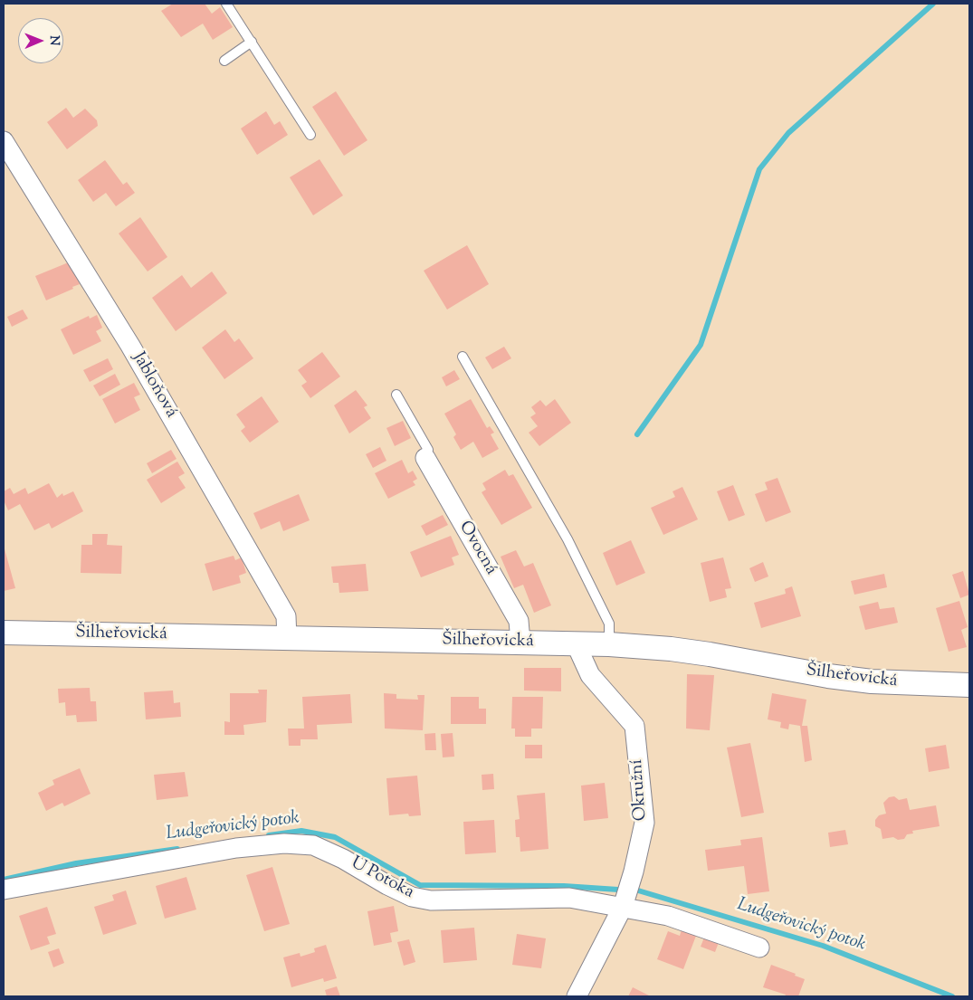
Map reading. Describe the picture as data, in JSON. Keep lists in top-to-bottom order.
{
  "streets": {
    "street": [
      "Jabloňová",
      "Ovocná",
      "Šilheřovická",
      "Okružní",
      "U Potoka"
    ]
  },
  "crossings": [
    ["Jabloňová", "Šilheřovická"],
    ["Ovocná", "Šilheřovická"],
    ["Šilheřovická", "Okružní"],
    ["Okružní", "U Potoka"]
  ],
  "water": ["Ludgeřovický potok"],
  "north": "right"
}
